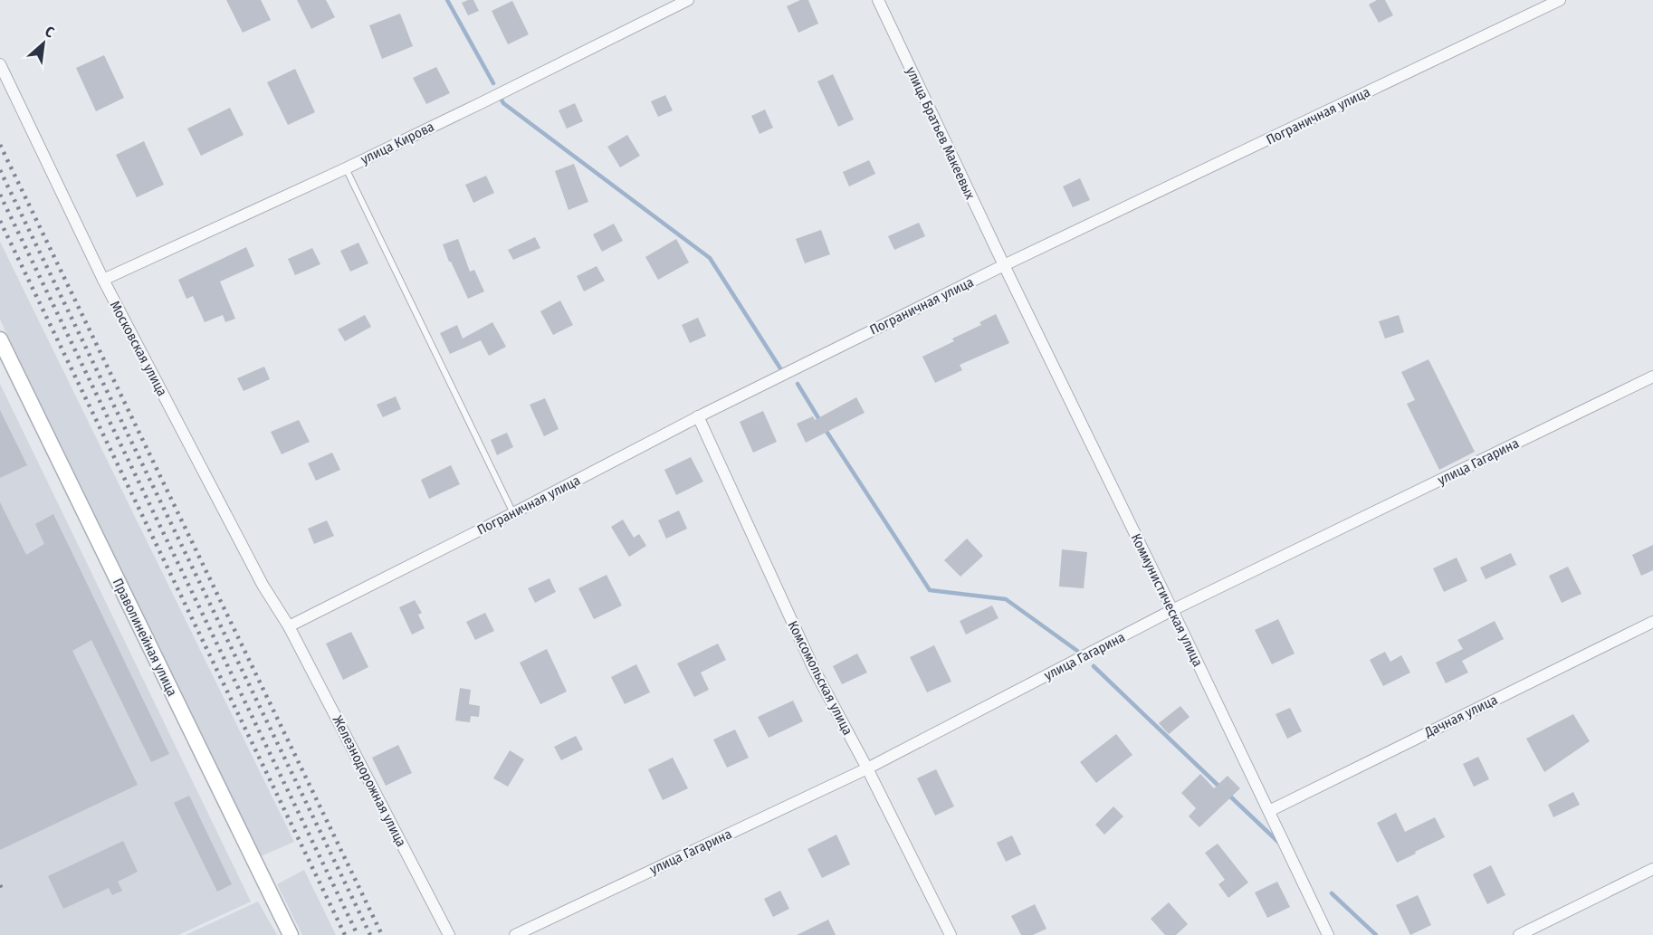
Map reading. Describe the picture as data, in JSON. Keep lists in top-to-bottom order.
{
  "streets": {
    "main road": ["Праволинейная улица"],
    "street": [
      "Пограничная улица",
      "улица Братьев Макеевых",
      "улица Кирова",
      "Московская улица",
      "улица Гагарина",
      "Коммунистическая улица",
      "Комсомольская улица",
      "Дачная улица",
      "Железнодорожная улица"
    ]
  },
  "crossings": [
    ["Пограничная улица", "улица Братьев Макеевых"],
    ["Пограничная улица", "Московская улица"],
    ["Пограничная улица", "Коммунистическая улица"],
    ["Пограничная улица", "Комсомольская улица"],
    ["Пограничная улица", "Железнодорожная улица"],
    ["улица Братьев Макеевых", "Коммунистическая улица"],
    ["улица Кирова", "Московская улица"],
    ["Московская улица", "Железнодорожная улица"],
    ["улица Гагарина", "Коммунистическая улица"],
    ["улица Гагарина", "Комсомольская улица"],
    ["Коммунистическая улица", "Дачная улица"]
  ],
  "north": "top right"
}
